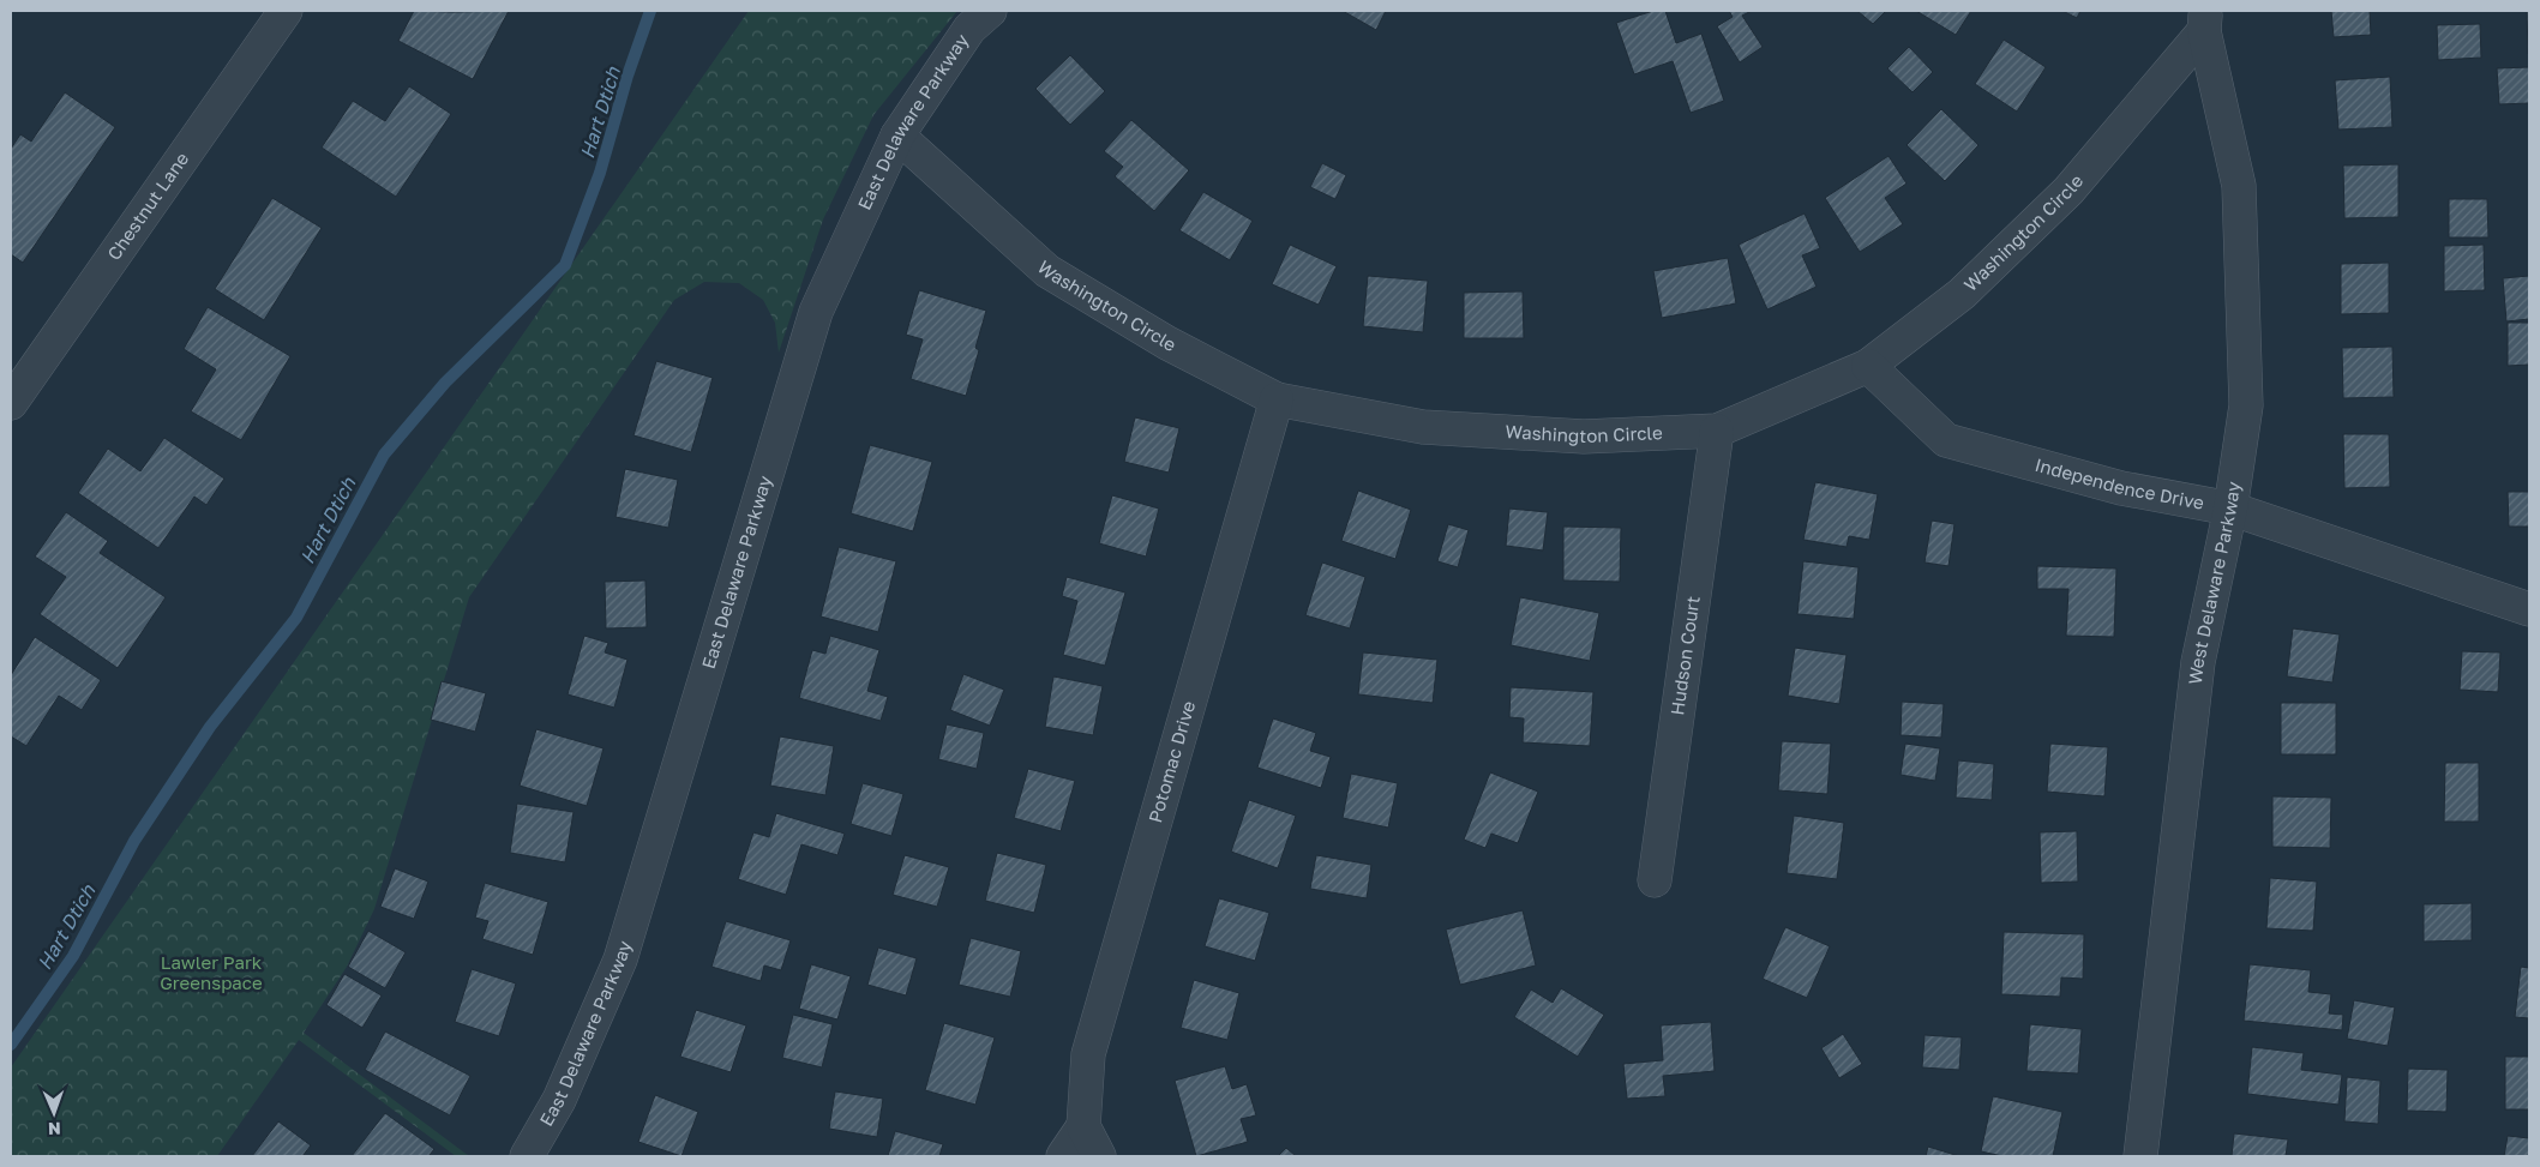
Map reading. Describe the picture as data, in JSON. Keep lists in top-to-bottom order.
{
  "streets": {
    "street": [
      "East Delaware Parkway",
      "Chestnut Lane",
      "Washington Circle",
      "Independence Drive",
      "West Delaware Parkway",
      "Hudson Court",
      "Potomac Drive"
    ]
  },
  "crossings": [
    ["East Delaware Parkway", "Washington Circle"],
    ["Washington Circle", "Independence Drive"],
    ["Washington Circle", "West Delaware Parkway"],
    ["Washington Circle", "Hudson Court"],
    ["Washington Circle", "Potomac Drive"],
    ["Independence Drive", "West Delaware Parkway"]
  ],
  "water": ["Hart Dtich"],
  "parks": ["Lawler Park Greenspace"],
  "north": "bottom"
}
